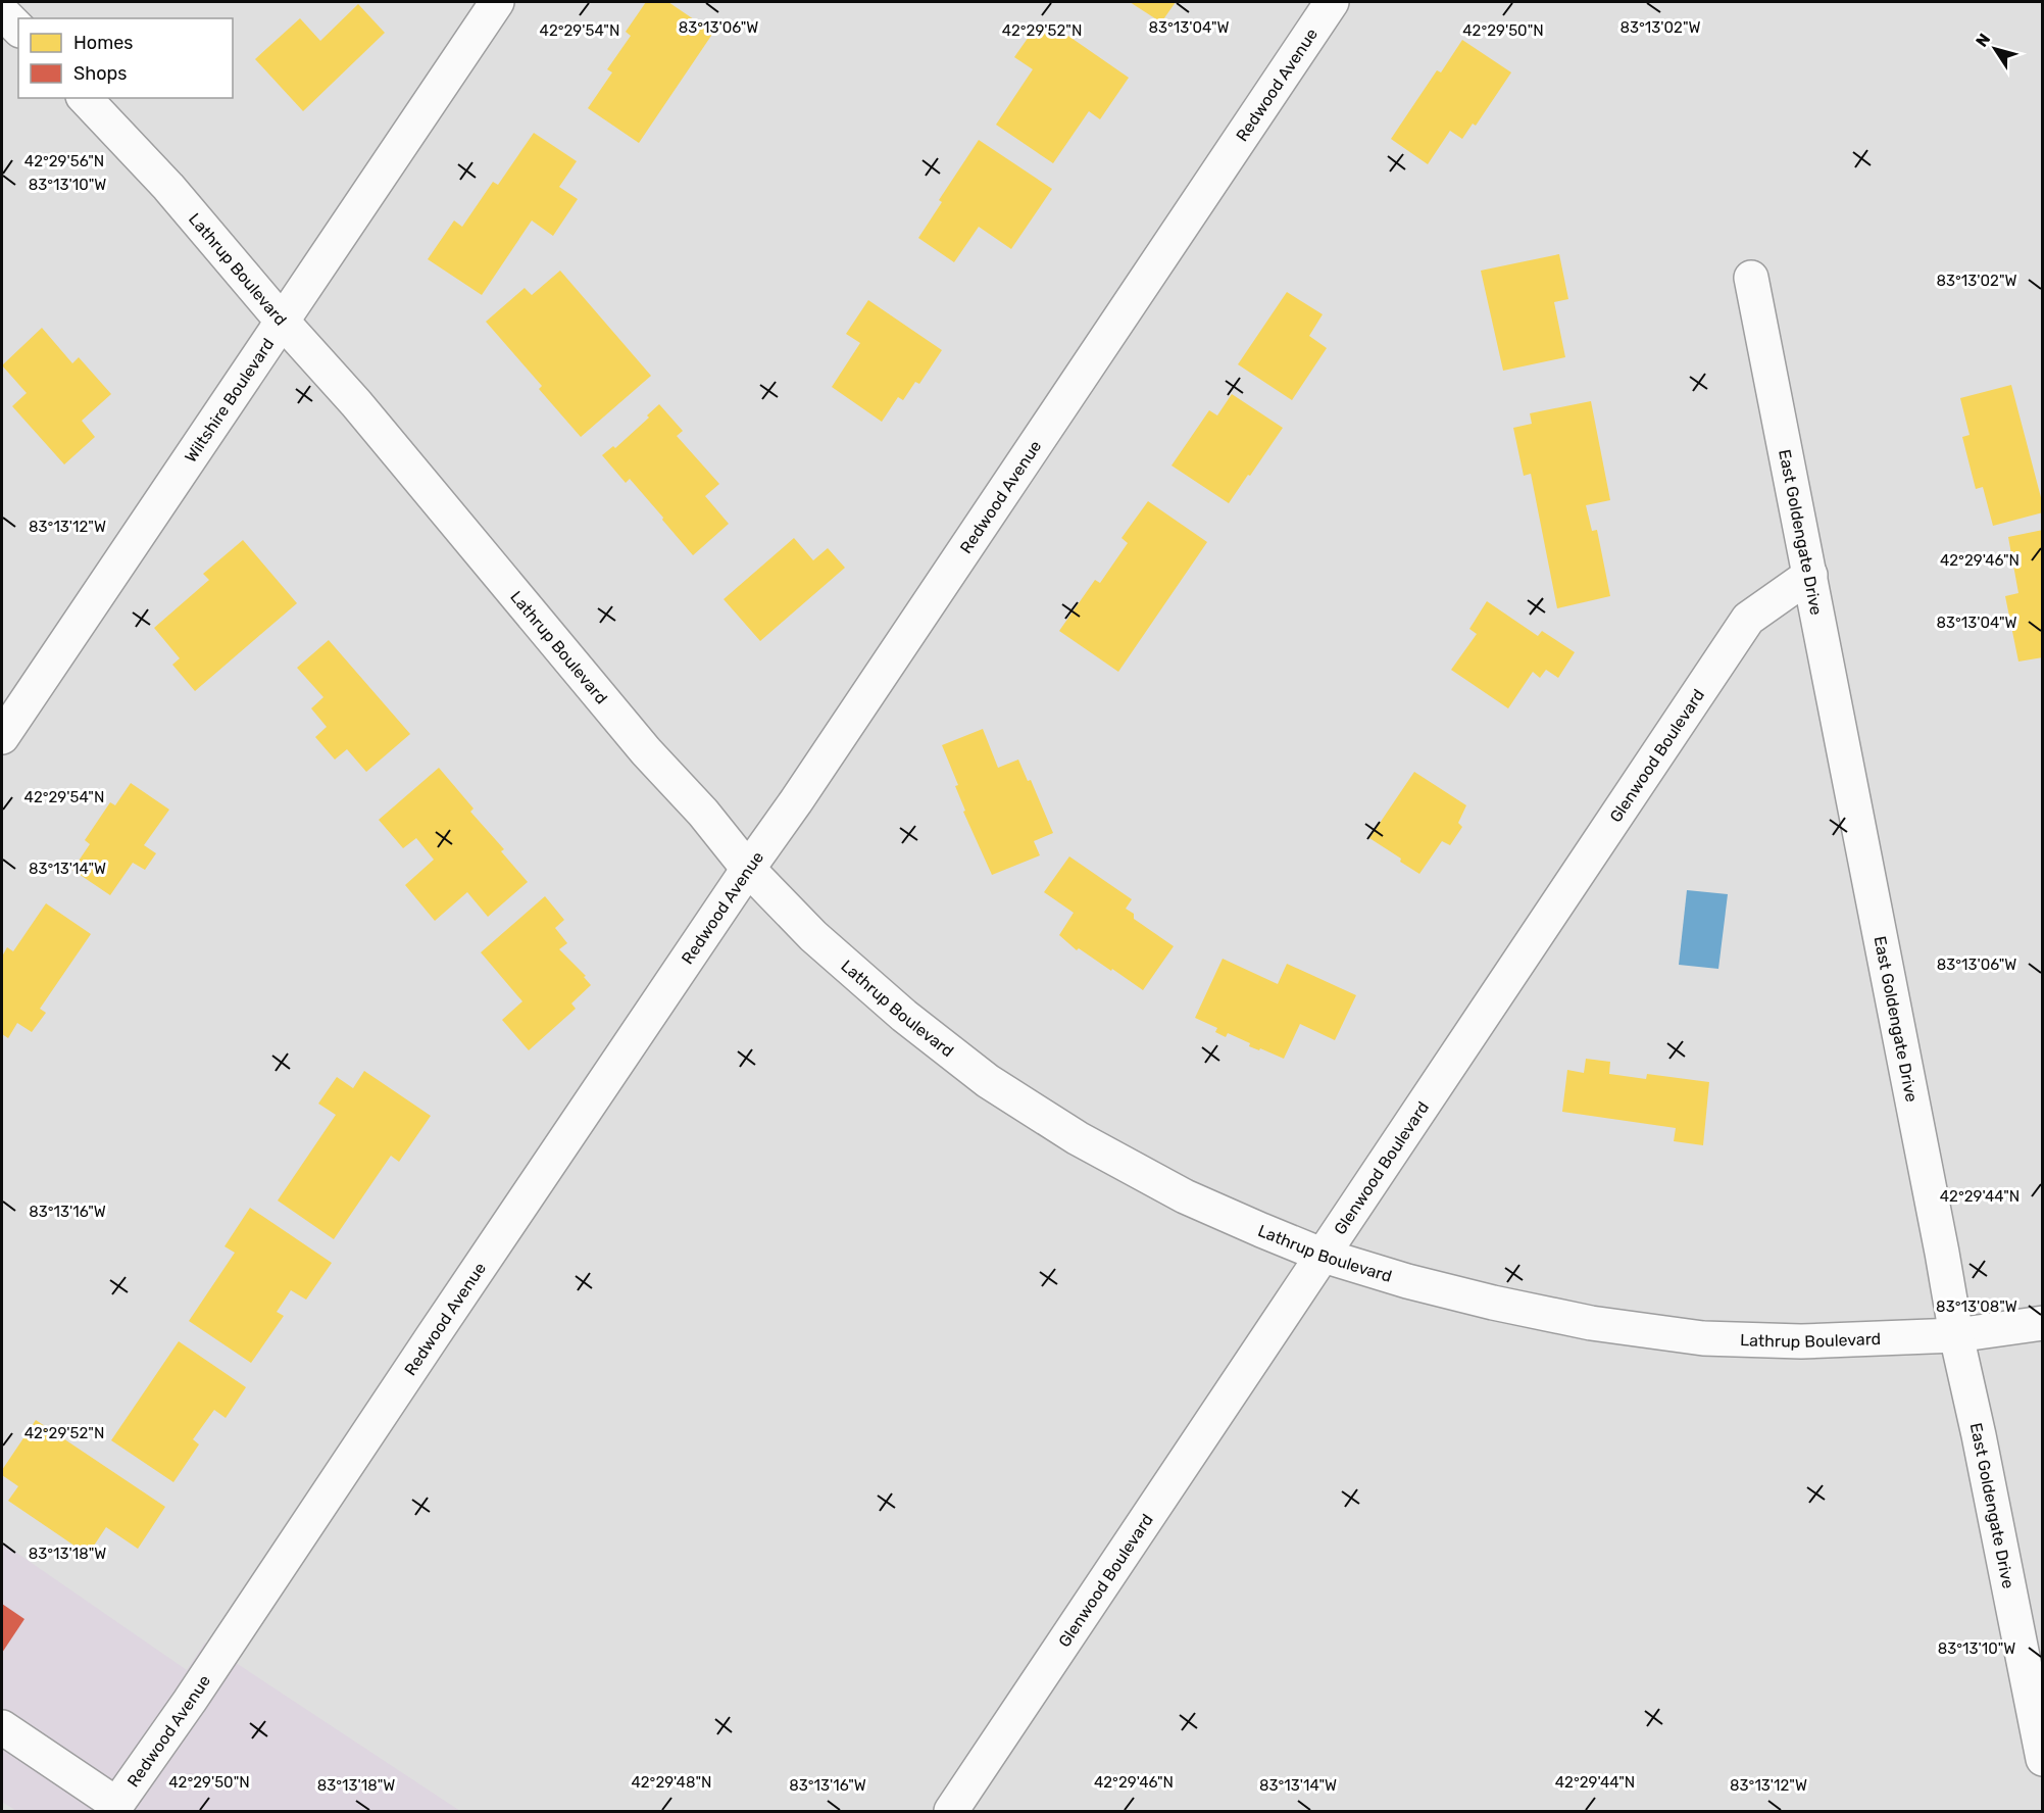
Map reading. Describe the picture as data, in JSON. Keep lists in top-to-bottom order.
{
  "streets": {
    "street": [
      "Redwood Avenue",
      "Lathrup Boulevard",
      "Wiltshire Boulevard",
      "East Goldengate Drive",
      "Glenwood Boulevard"
    ]
  },
  "crossings": [
    ["Redwood Avenue", "Lathrup Boulevard"],
    ["Lathrup Boulevard", "Wiltshire Boulevard"],
    ["Lathrup Boulevard", "East Goldengate Drive"],
    ["Lathrup Boulevard", "Glenwood Boulevard"],
    ["East Goldengate Drive", "Glenwood Boulevard"]
  ],
  "legend": ["Homes", "Shops"],
  "north": "top left",
  "coordinates": [
    "83°13'06\"W",
    "83°13'04\"W",
    "83°13'02\"W",
    "42°29'52\"N",
    "42°29'50\"N",
    "42°29'54\"N",
    "42°29'56\"N",
    "83°13'10\"W",
    "83°13'12\"W",
    "42°29'46\"N",
    "83°13'14\"W",
    "42°29'44\"N",
    "83°13'16\"W",
    "83°13'08\"W",
    "83°13'18\"W",
    "42°29'48\"N"
  ]
}
